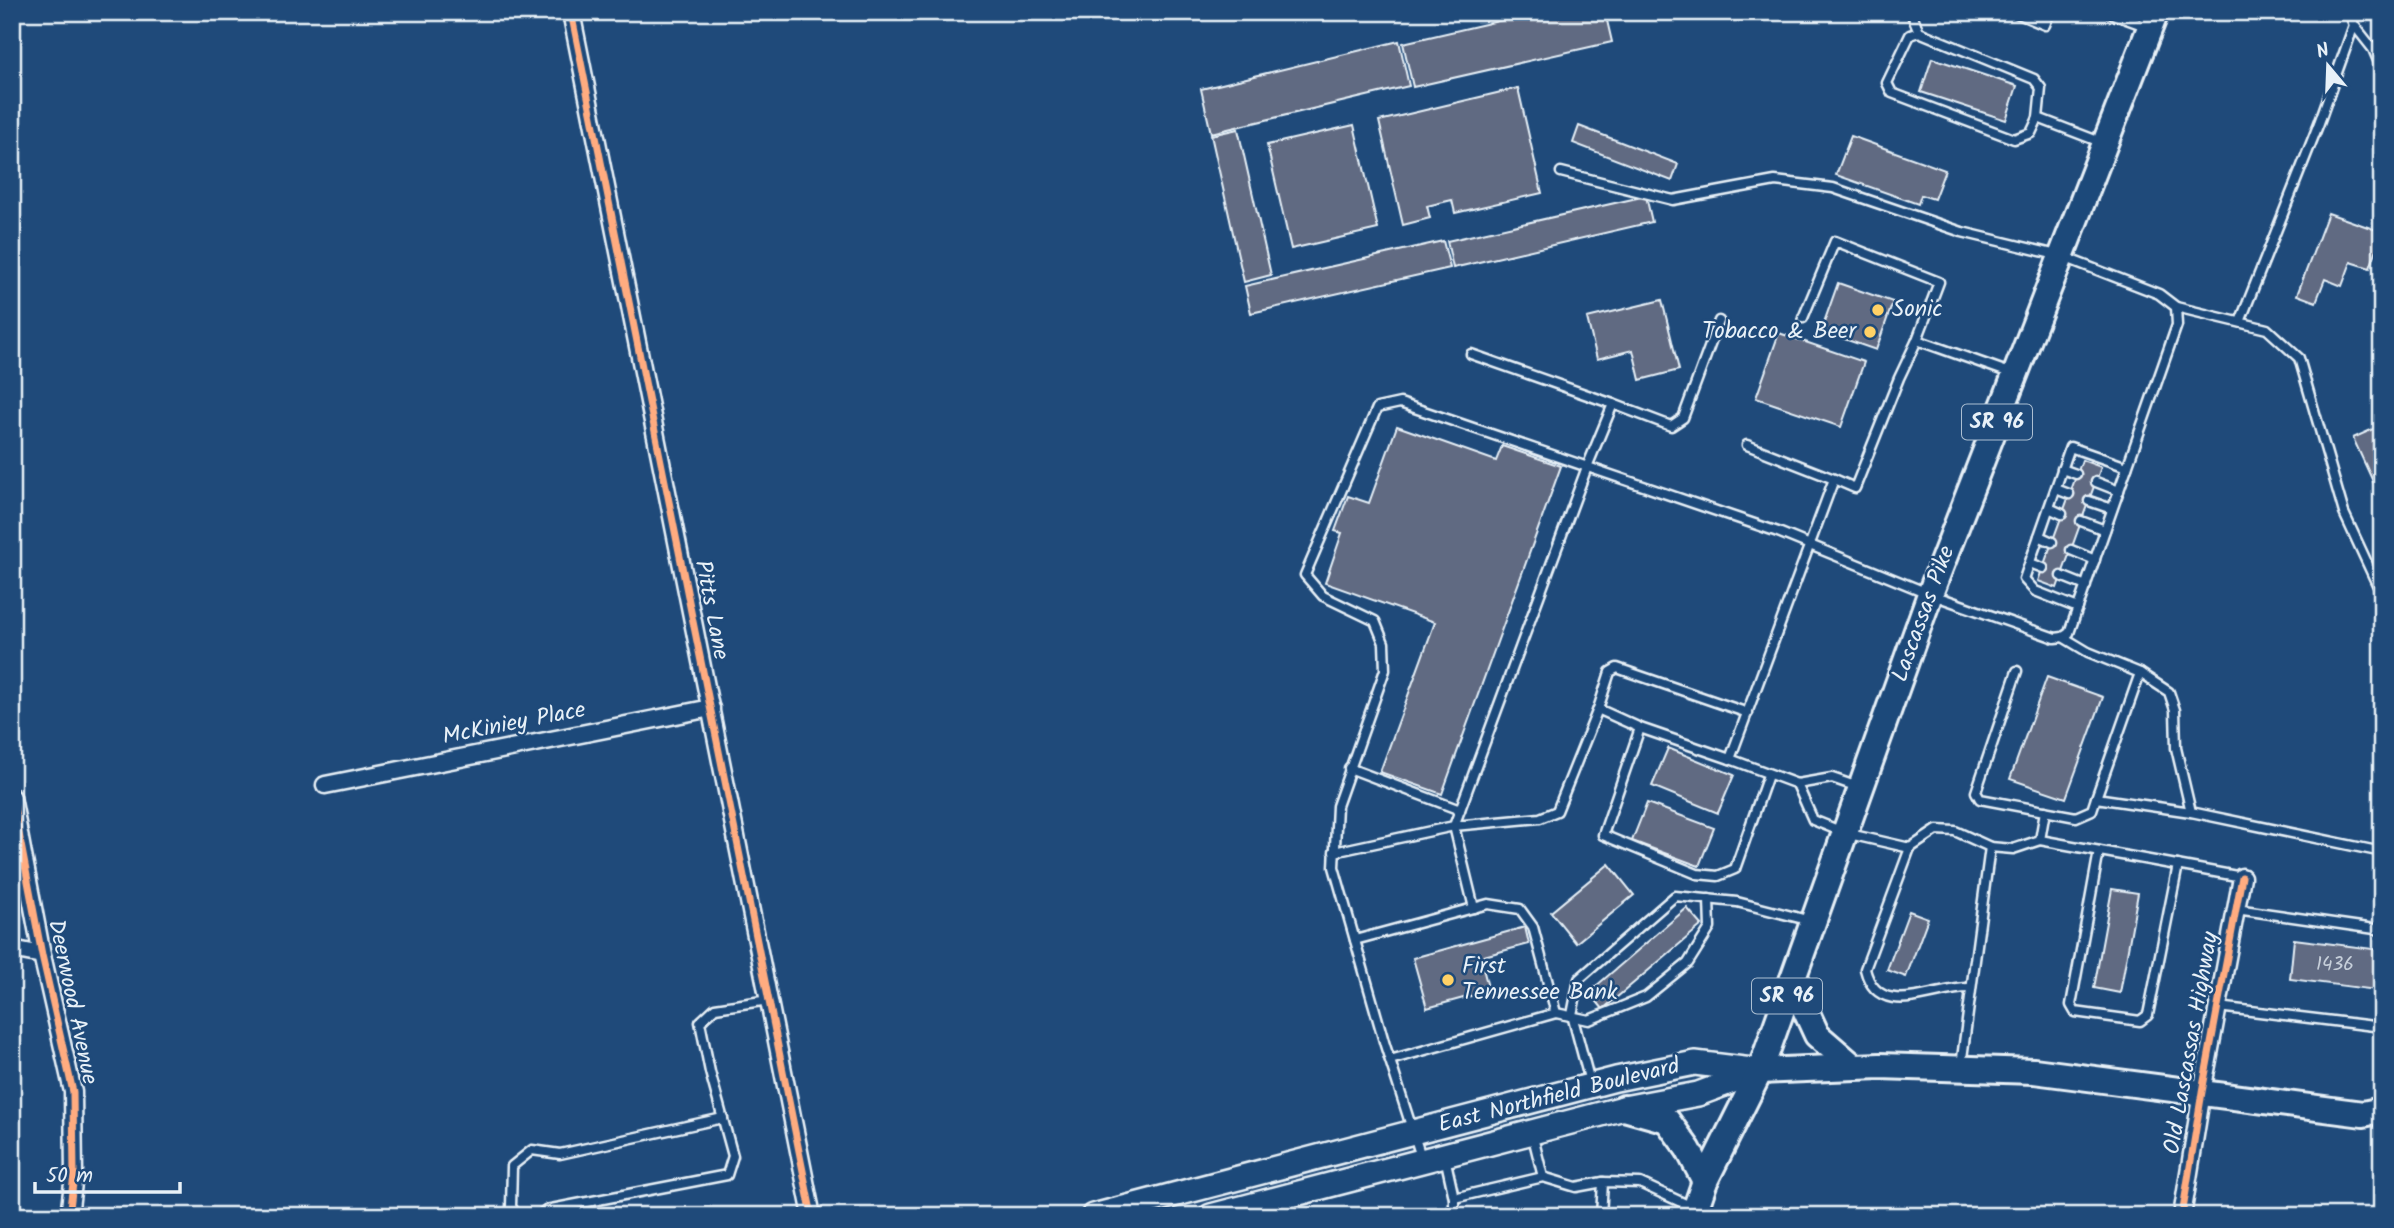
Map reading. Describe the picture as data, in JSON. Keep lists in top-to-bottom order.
{
  "streets": {
    "main road": ["SR 96", "Lascassas Pike", "East Northfield Boulevard"],
    "street": [
      "Pitts Lane",
      "McKiniey Place",
      "Deerwood Avenue",
      "Old Lascassas Highway"
    ]
  },
  "crossings": [
    ["Pitts Lane", "McKiniey Place"],
    ["Lascassas Pike", "East Northfield Boulevard"]
  ],
  "places": ["Sonic", "Tobacco & Beer", "First Tennessee Bank"],
  "house_numbers": ["1436"],
  "scale_bar": "50 m",
  "north": "top"
}
